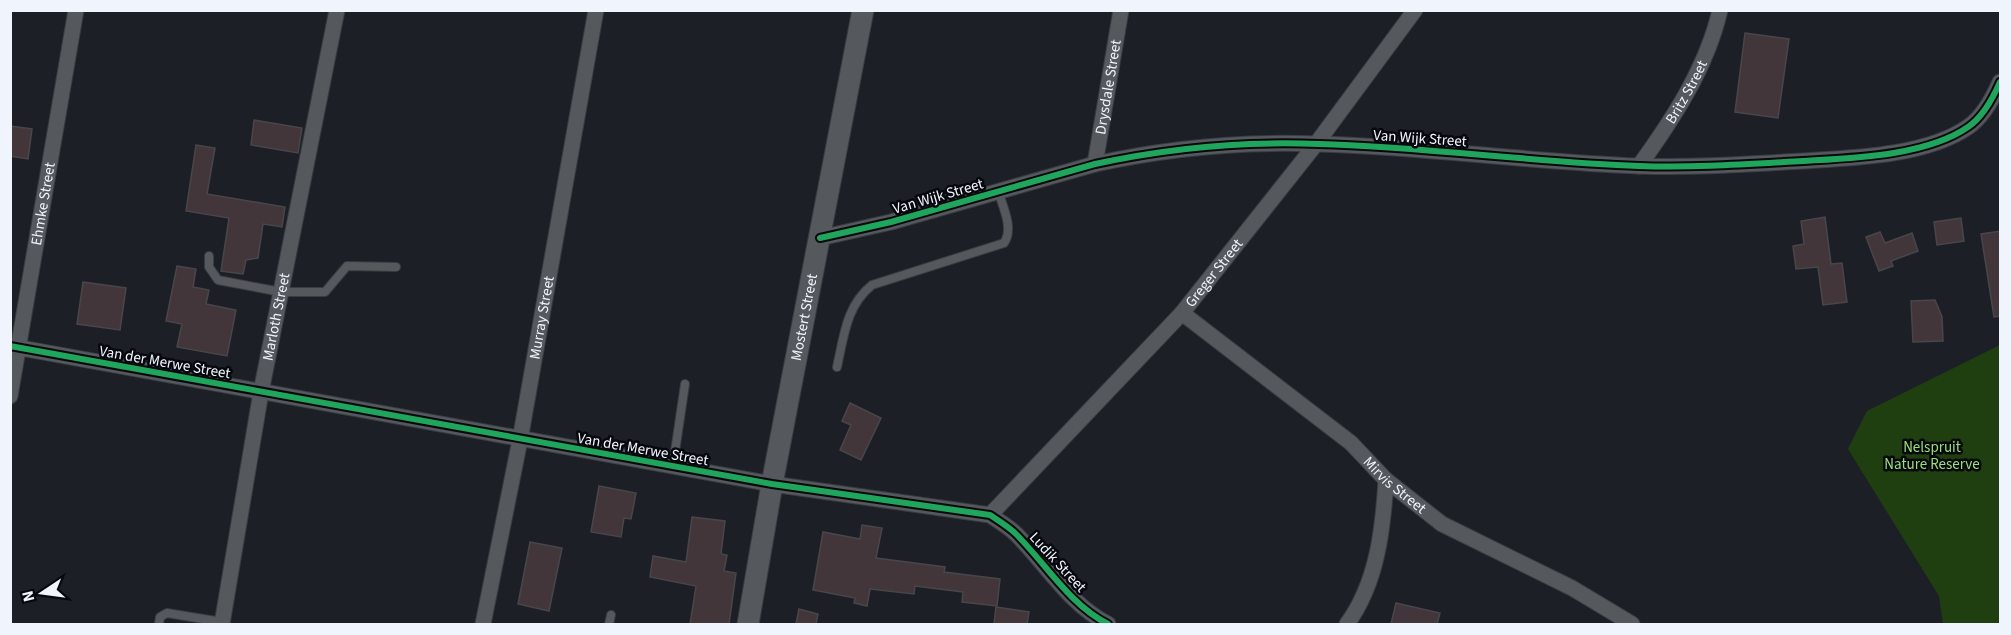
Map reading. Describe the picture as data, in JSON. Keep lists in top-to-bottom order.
{
  "streets": {
    "street": [
      "Drysdale Street",
      "Britz Street",
      "Van Wijk Street",
      "Ehmke Street",
      "Greger Street",
      "Marloth Street",
      "Mostert Street",
      "Murray Street",
      "Van der Merwe Street",
      "Mirvis Street",
      "Ludik Street"
    ]
  },
  "crossings": [
    ["Drysdale Street", "Van Wijk Street"],
    ["Britz Street", "Van Wijk Street"],
    ["Van Wijk Street", "Greger Street"],
    ["Van Wijk Street", "Mostert Street"],
    ["Ehmke Street", "Van der Merwe Street"],
    ["Greger Street", "Van der Merwe Street"],
    ["Greger Street", "Mirvis Street"],
    ["Greger Street", "Ludik Street"],
    ["Marloth Street", "Van der Merwe Street"],
    ["Mostert Street", "Van der Merwe Street"],
    ["Murray Street", "Van der Merwe Street"],
    ["Van der Merwe Street", "Ludik Street"]
  ],
  "parks": ["Nelspruit Nature Reserve"],
  "north": "left"
}
